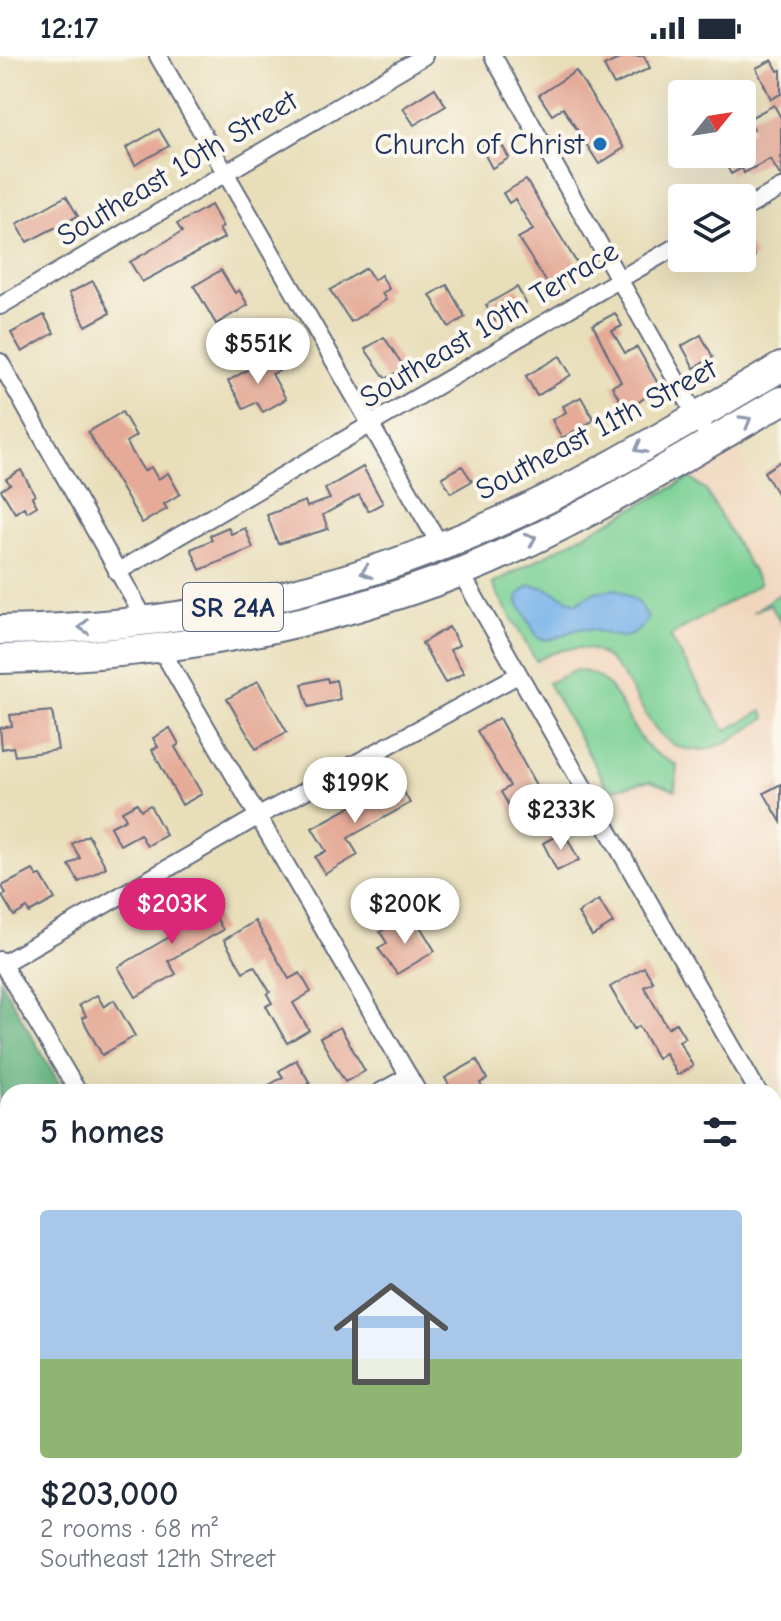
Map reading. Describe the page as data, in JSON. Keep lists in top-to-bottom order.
{
  "streets": {
    "highway": ["Southeast 11th Street", "SR 24A"],
    "street": ["Southeast 10th Street", "Southeast 10th Terrace"]
  },
  "crossings": [
    ["Southeast 11th Street", "SR 24A"]
  ],
  "places": ["Church of Christ"],
  "north": "top right",
  "page": {
    "status": "12:17",
    "price": [
      "$551K",
      "$199K",
      "$233K",
      "$203K",
      "$200K"
    ],
    "heading": "5 homes",
    "list": [
      {
        "name": "$203,000",
        "note": "2 rooms · 68 m² · Southeast 12th Street"
      }
    ]
  }
}
